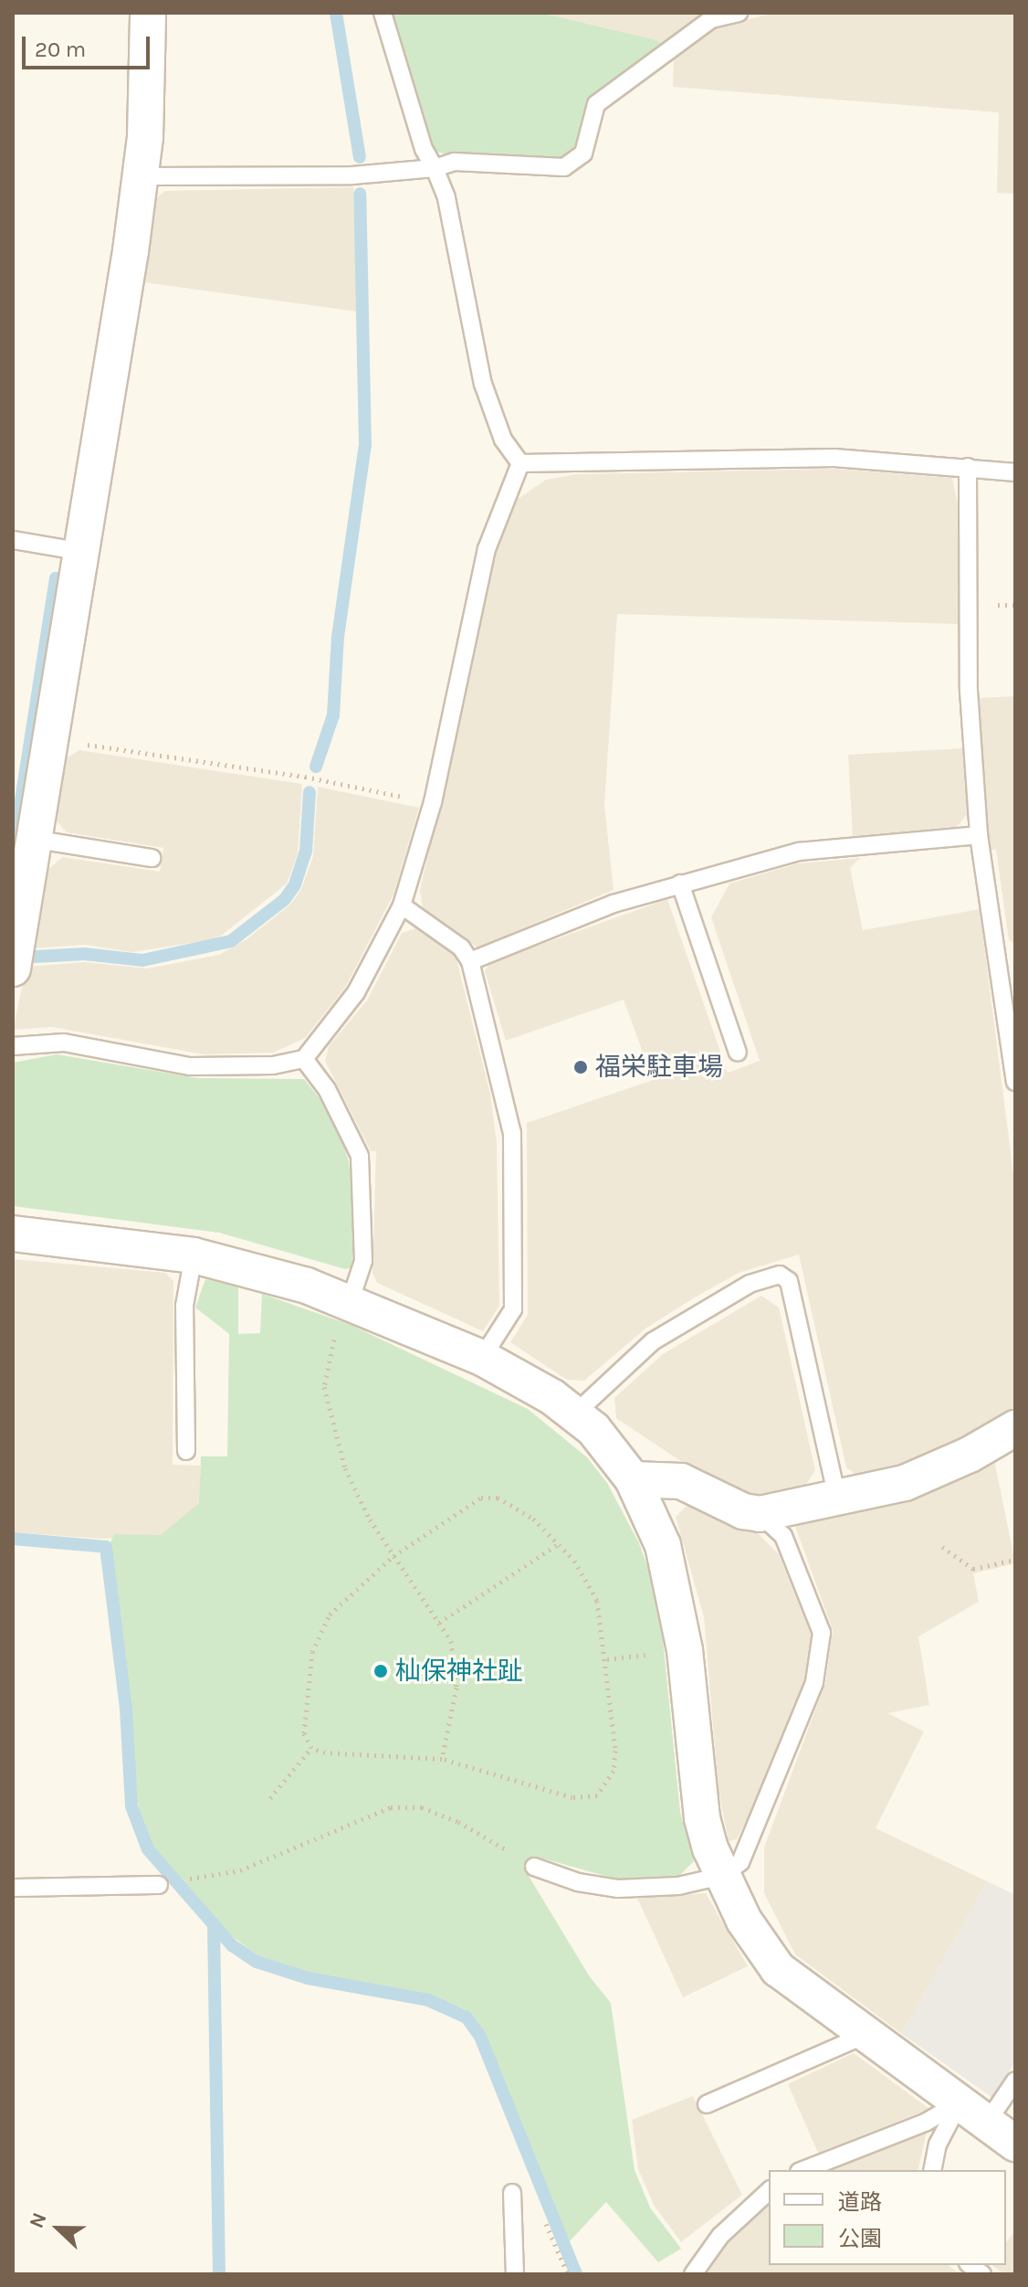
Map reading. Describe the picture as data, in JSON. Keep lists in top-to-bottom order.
{
  "places": ["福栄駐車場", "杣保神社趾"],
  "legend": ["道路", "公園"],
  "scale_bar": "20 m",
  "north": "left"
}
